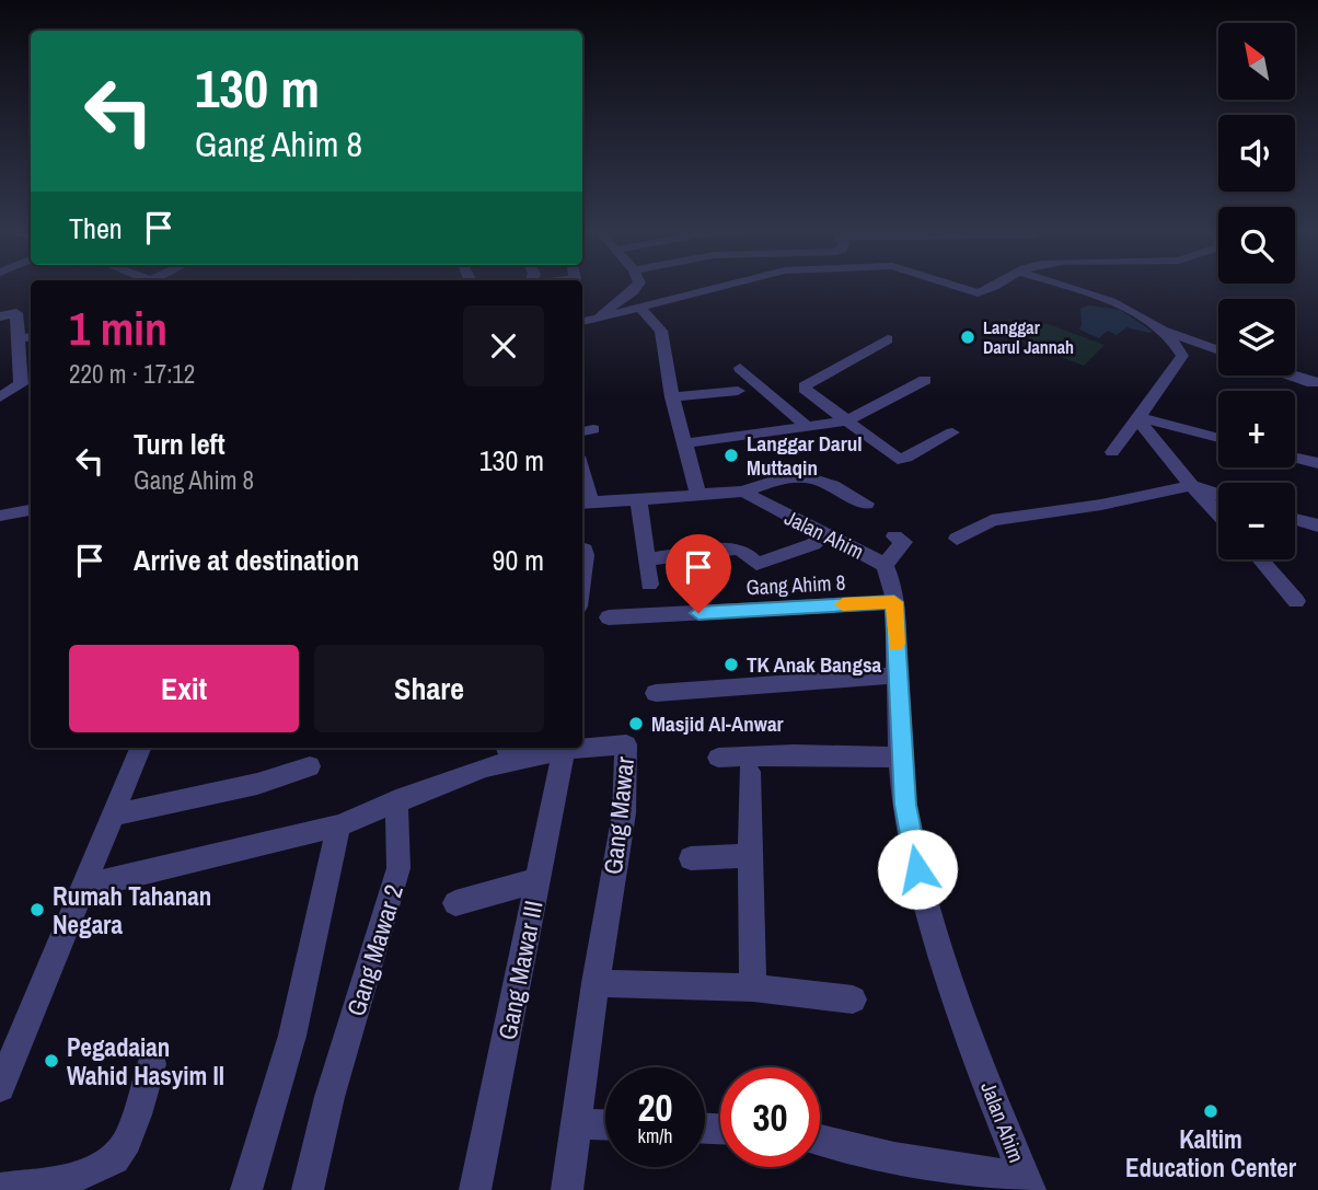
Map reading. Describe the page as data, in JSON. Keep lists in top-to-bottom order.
{
  "streets": {
    "street": [
      "Jalan Ahim",
      "Gang Ahim 8",
      "Gang Mawar",
      "Gang Mawar 2",
      "Gang Mawar III"
    ]
  },
  "crossings": [
    ["Jalan Ahim", "Gang Ahim 8"],
    ["Gang Mawar", "Gang Mawar 2"],
    ["Gang Mawar", "Gang Mawar III"]
  ],
  "places": [
    "Langgar Darul Jannah",
    "Langgar Darul Muttaqin",
    "TK Anak Bangsa",
    "Masjid Al-Anwar",
    "Rumah Tahanan Negara",
    "Pegadaian Wahid Hasyim II",
    "Kaltim Education Center"
  ],
  "north": "top left",
  "page": {
    "map_buttons": ["+", "−"],
    "turn": ["130 m", "Gang Ahim 8"],
    "then": "Then",
    "heading": ["1 min", "220 m · 17:12"],
    "list": [
      {
        "name": "Turn left",
        "note": "Gang Ahim 8",
        "value": "130 m"
      },
      {
        "name": "Arrive at destination",
        "value": "90 m"
      }
    ],
    "buttons": ["Exit", "Share"],
    "speed": "20 km/h",
    "limit": "30"
  }
}
